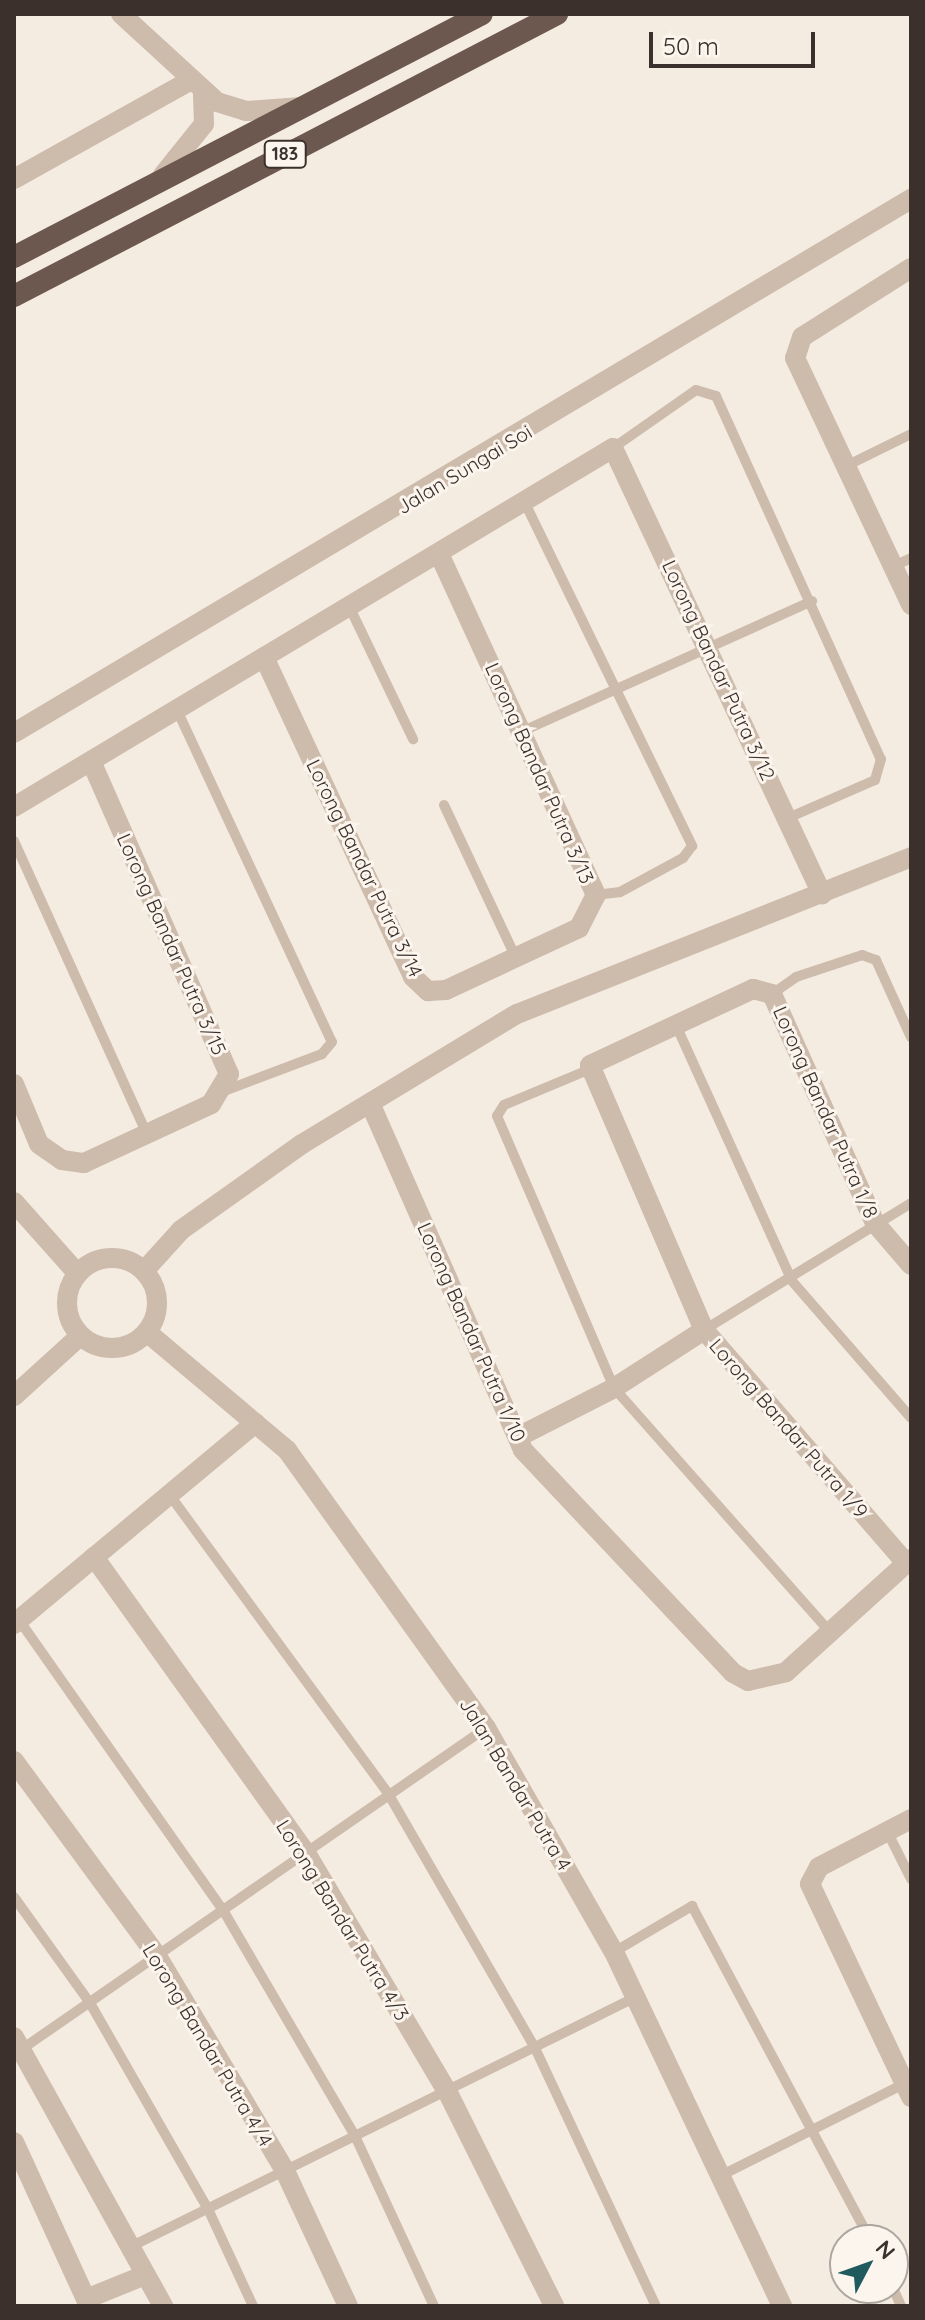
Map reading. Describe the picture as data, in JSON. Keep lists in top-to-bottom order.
{
  "streets": {
    "highway": ["183"],
    "street": [
      "Jalan Sungai Soi",
      "Lorong Bandar Putra 3/12",
      "Lorong Bandar Putra 3/13",
      "Lorong Bandar Putra 3/14",
      "Lorong Bandar Putra 3/15",
      "Lorong Bandar Putra 1/8",
      "Lorong Bandar Putra 1/10",
      "Lorong Bandar Putra 1/9",
      "Jalan Bandar Putra 4",
      "Lorong Bandar Putra 4/3",
      "Lorong Bandar Putra 4/4"
    ]
  },
  "crossings": [
    ["Lorong Bandar Putra 3/13", "Lorong Bandar Putra 3/14"]
  ],
  "scale_bar": "50 m",
  "north": "top right"
}
